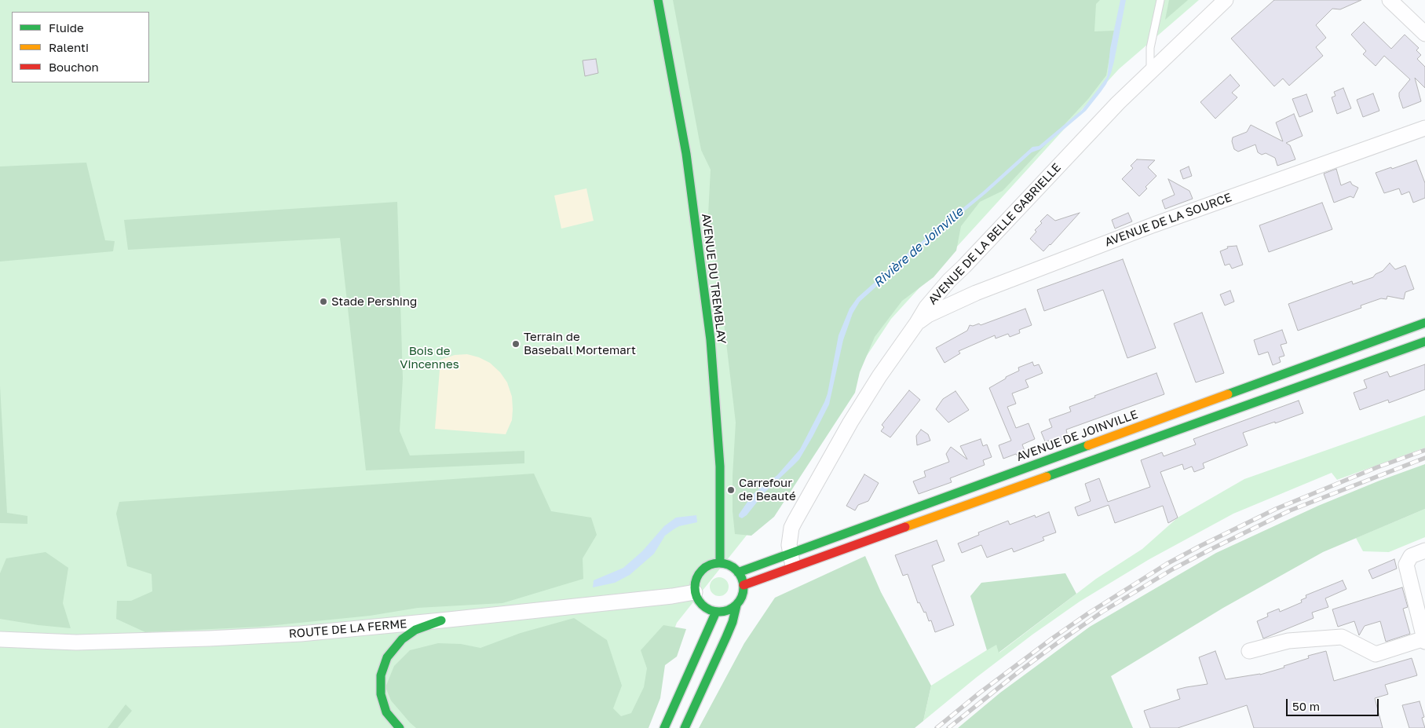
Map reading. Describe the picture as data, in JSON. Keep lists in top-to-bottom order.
{
  "streets": {
    "main road": ["AVENUE DU TREMBLAY", "AVENUE DE JOINVILLE"],
    "street": ["AVENUE DE LA SOURCE", "AVENUE DE LA BELLE GABRIELLE", "ROUTE DE LA FERME"]
  },
  "crossings": [
    ["AVENUE DE LA SOURCE", "AVENUE DE LA BELLE GABRIELLE"],
    ["AVENUE DE LA BELLE GABRIELLE", "AVENUE DE JOINVILLE"],
    ["AVENUE DU TREMBLAY", "AVENUE DE JOINVILLE"],
    ["AVENUE DU TREMBLAY", "ROUTE DE LA FERME"],
    ["AVENUE DE JOINVILLE", "ROUTE DE LA FERME"]
  ],
  "water": ["Rivière de Joinville"],
  "parks": ["Bois de Vincennes"],
  "places": ["Stade Pershing", "Terrain de Baseball Mortemart", "Carrefour de Beauté"],
  "legend": ["Fluide", "Ralenti", "Bouchon"],
  "scale_bar": "50 m"
}
